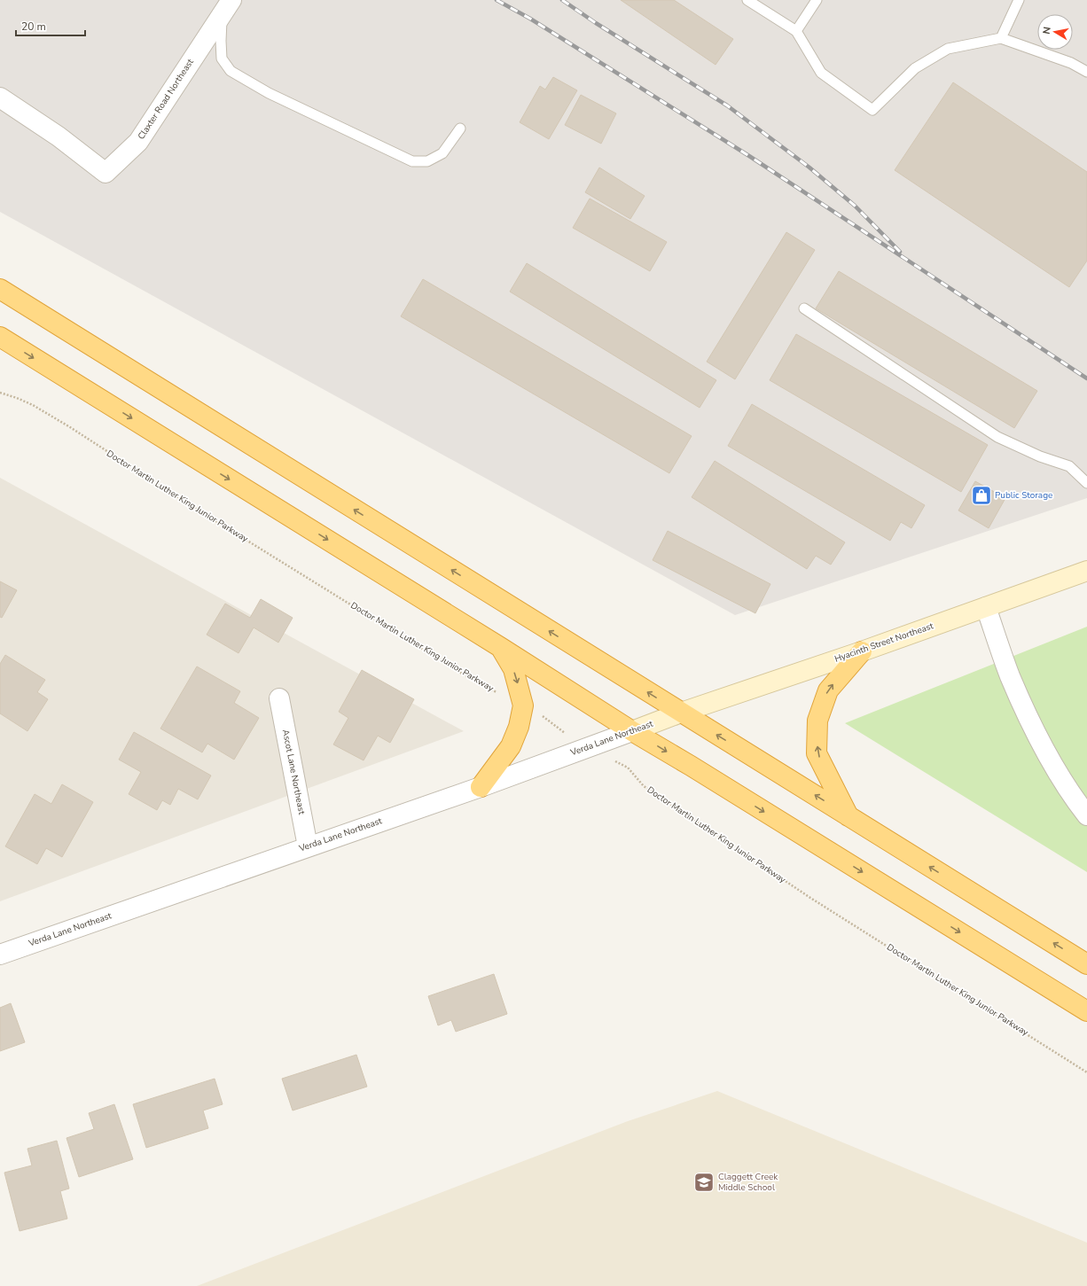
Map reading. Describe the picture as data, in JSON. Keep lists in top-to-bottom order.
{
  "streets": {
    "main road": ["Hyacinth Street Northeast", "Verda Lane Northeast"],
    "street": ["Claxter Road Northeast", "Ascot Lane Northeast"],
    "path": ["Doctor Martin Luther King Junior Parkway"]
  },
  "crossings": [
    ["Doctor Martin Luther King Junior Parkway", "Verda Lane Northeast"],
    ["Hyacinth Street Northeast", "Verda Lane Northeast"],
    ["Verda Lane Northeast", "Ascot Lane Northeast"]
  ],
  "places": {
    "shop": ["Public Storage"],
    "school or university": ["Claggett Creek Middle School"]
  },
  "scale_bar": "20 m",
  "north": "left"
}
